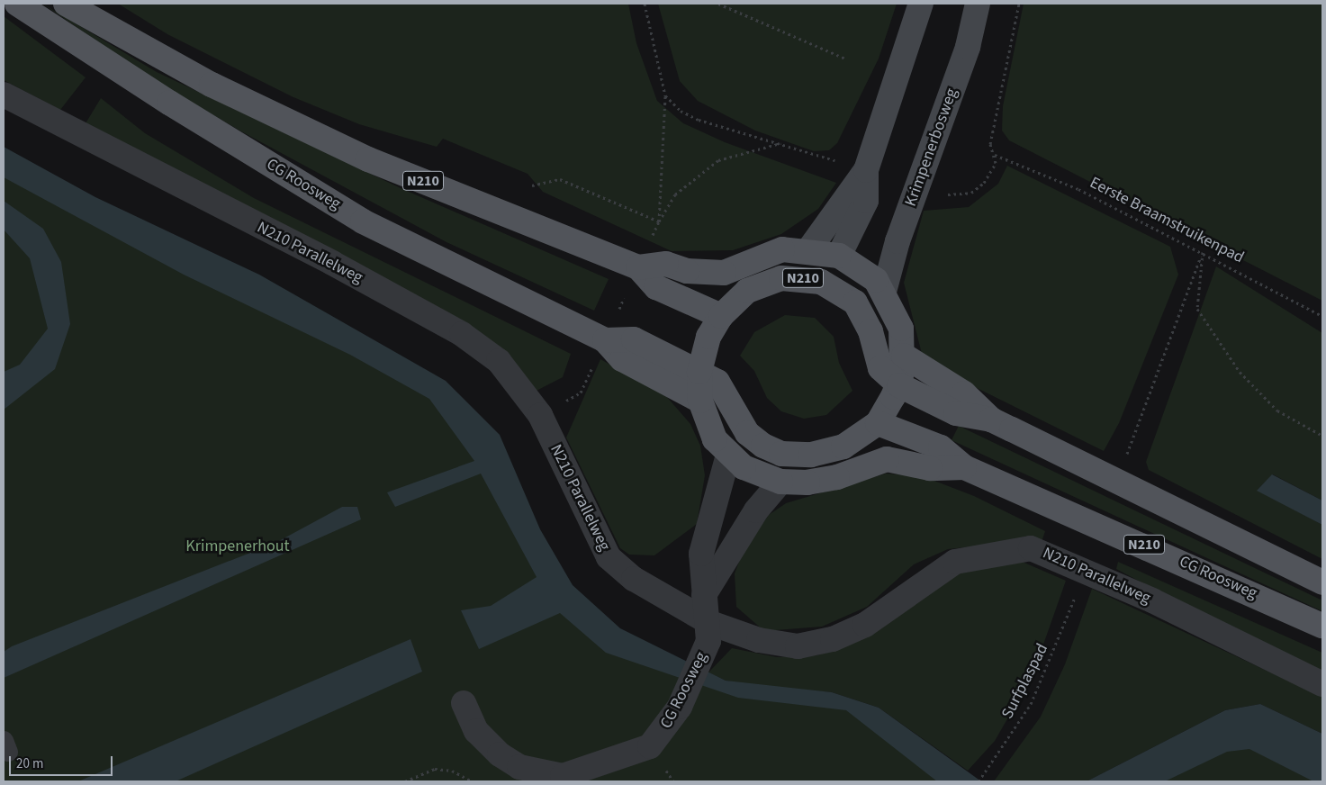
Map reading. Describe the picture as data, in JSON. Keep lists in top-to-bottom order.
{
  "streets": {
    "main road": ["Krimpenerbosweg", "N210", "CG Roosweg"],
    "street": ["N210 Parallelweg"],
    "path": ["Eerste Braamstruikenpad", "Surfplaspad"]
  },
  "crossings": [
    ["Krimpenerbosweg", "N210"],
    ["N210", "CG Roosweg"],
    ["CG Roosweg", "N210 Parallelweg"]
  ],
  "parks": ["Krimpenerhout"],
  "scale_bar": "20 m"
}
